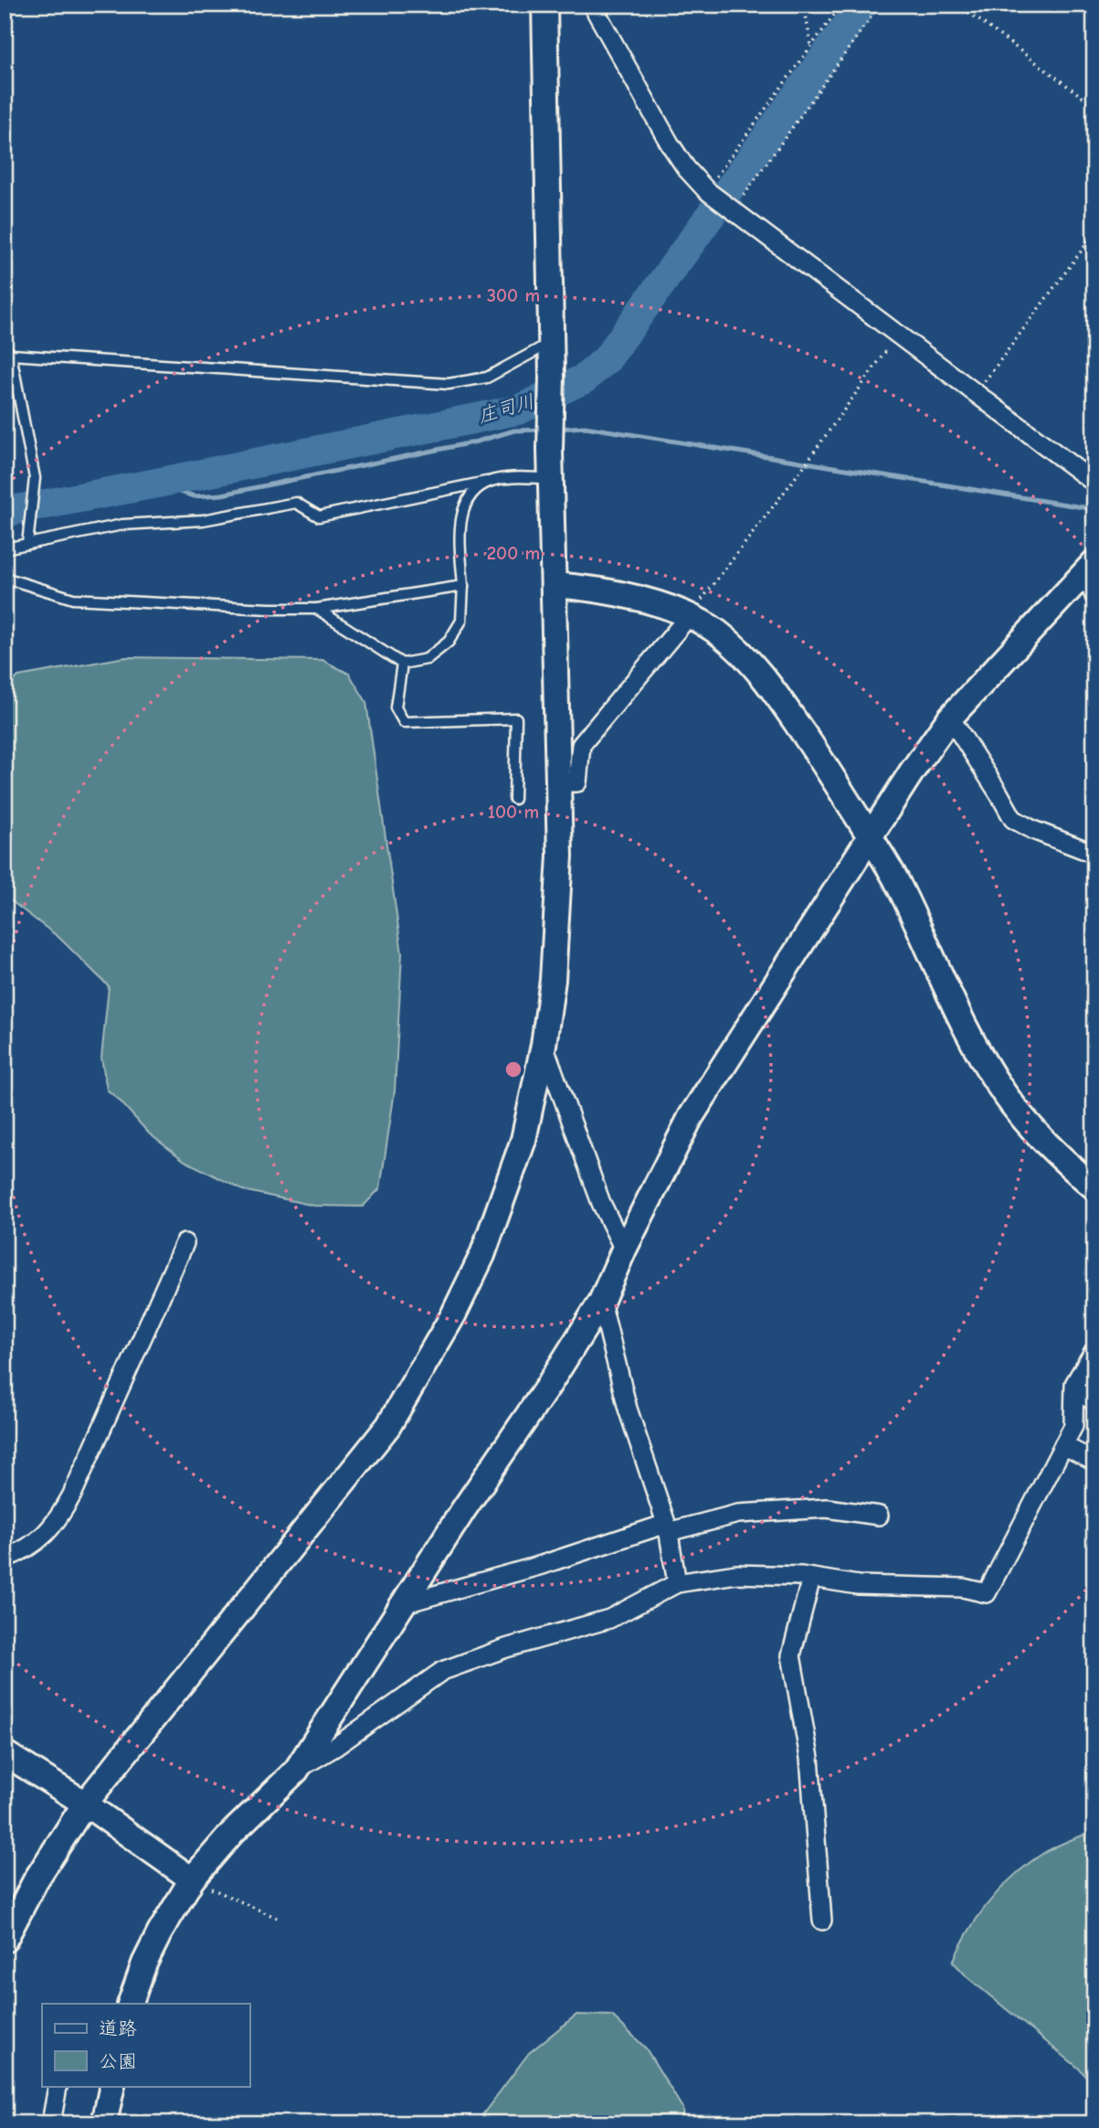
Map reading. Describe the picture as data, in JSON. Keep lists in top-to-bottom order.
{
  "water": ["庄司川"],
  "legend": ["道路", "公園"],
  "rings": ["300 m", "200 m", "100 m"]
}
